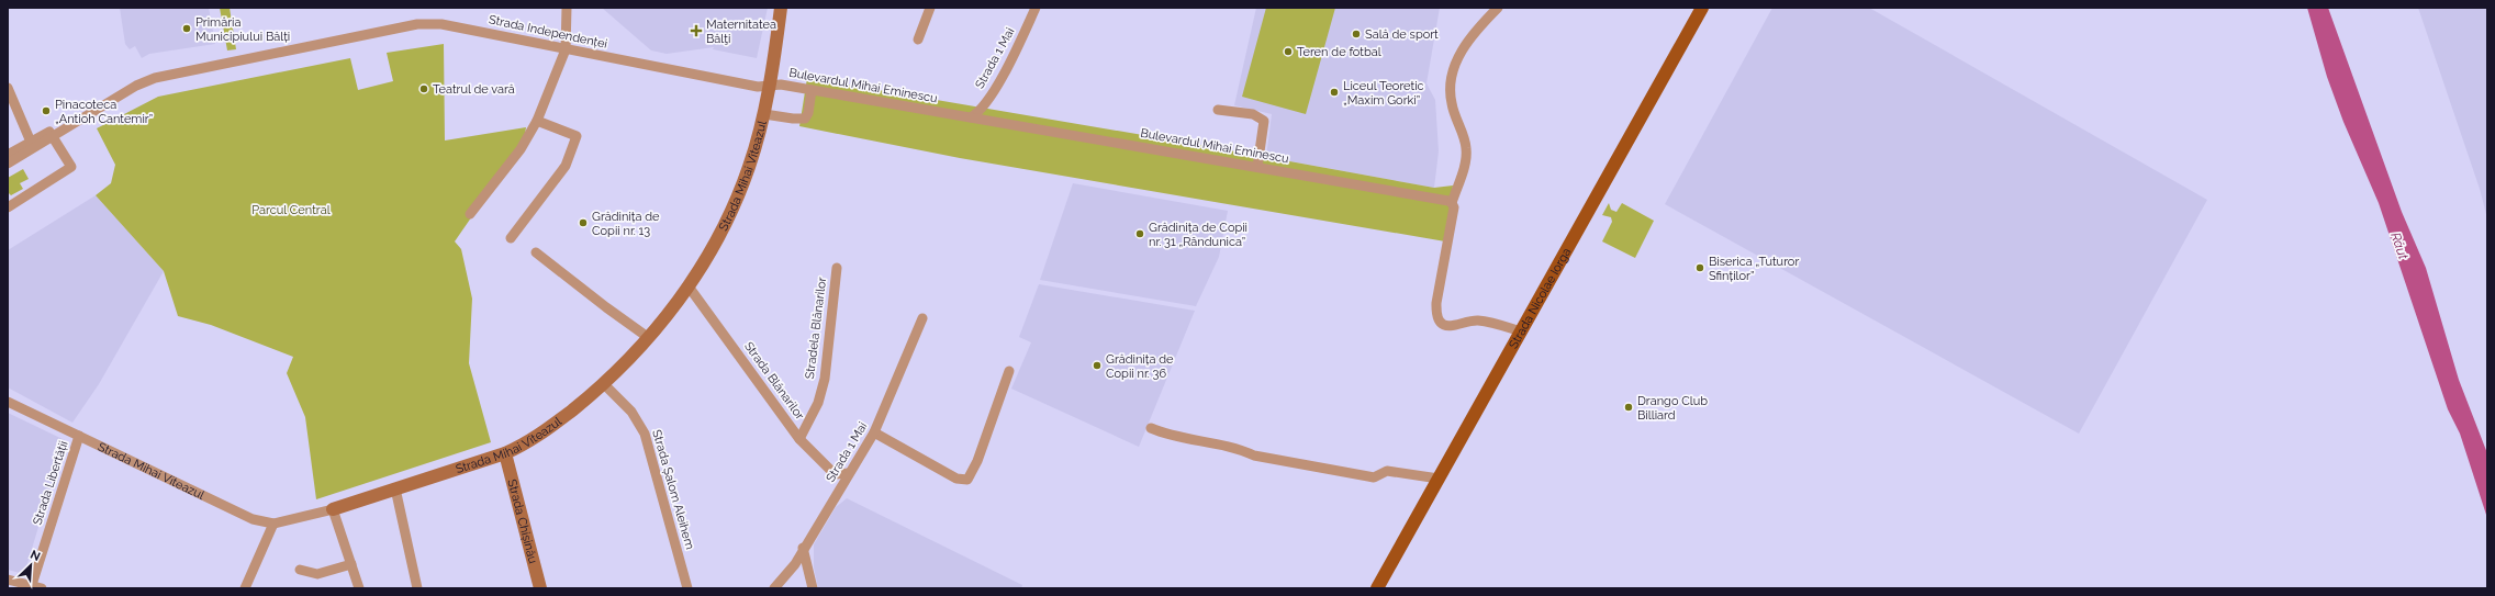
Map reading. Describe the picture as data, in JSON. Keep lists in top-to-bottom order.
{
  "streets": {
    "main road": ["Strada Nicolae Iorga"],
    "street": [
      "Strada Independenței",
      "Strada 1 Mai",
      "Bulevardul Mihai Eminescu",
      "Strada Mihai Viteazul",
      "Stradela Blănarilor",
      "Strada Blănarilor",
      "Strada Libertății",
      "Strada Șalom Aleihem",
      "Strada Chișinău"
    ]
  },
  "crossings": [
    ["Strada Independenței", "Bulevardul Mihai Eminescu"],
    ["Strada Independenței", "Strada Mihai Viteazul"],
    ["Strada 1 Mai", "Bulevardul Mihai Eminescu"],
    ["Strada 1 Mai", "Strada Blănarilor"],
    ["Bulevardul Mihai Eminescu", "Strada Mihai Viteazul"],
    ["Strada Mihai Viteazul", "Strada Blănarilor"],
    ["Strada Mihai Viteazul", "Strada Libertății"],
    ["Strada Mihai Viteazul", "Strada Șalom Aleihem"],
    ["Strada Mihai Viteazul", "Strada Chișinău"],
    ["Stradela Blănarilor", "Strada Blănarilor"]
  ],
  "water": ["Răut"],
  "parks": ["Parcul Central"],
  "places": {
    "other": [
      "Primăria Municipiului Bălți",
      "Sală de sport",
      "Teren de fotbal",
      "Teatrul de vară",
      "Liceul Teoretic „Maxim Gorki”",
      "Pinacoteca „Antioh Cantemir”",
      "Grădinița de Copii nr. 13",
      "Grădinița de Copii nr. 31 „Rândunica”",
      "Biserica „Tuturor Sfinților”",
      "Grădinița de Copii nr. 36",
      "Drango Club Billiard"
    ],
    "health": ["Maternitatea Bălţi"]
  },
  "north": "top right"
}
